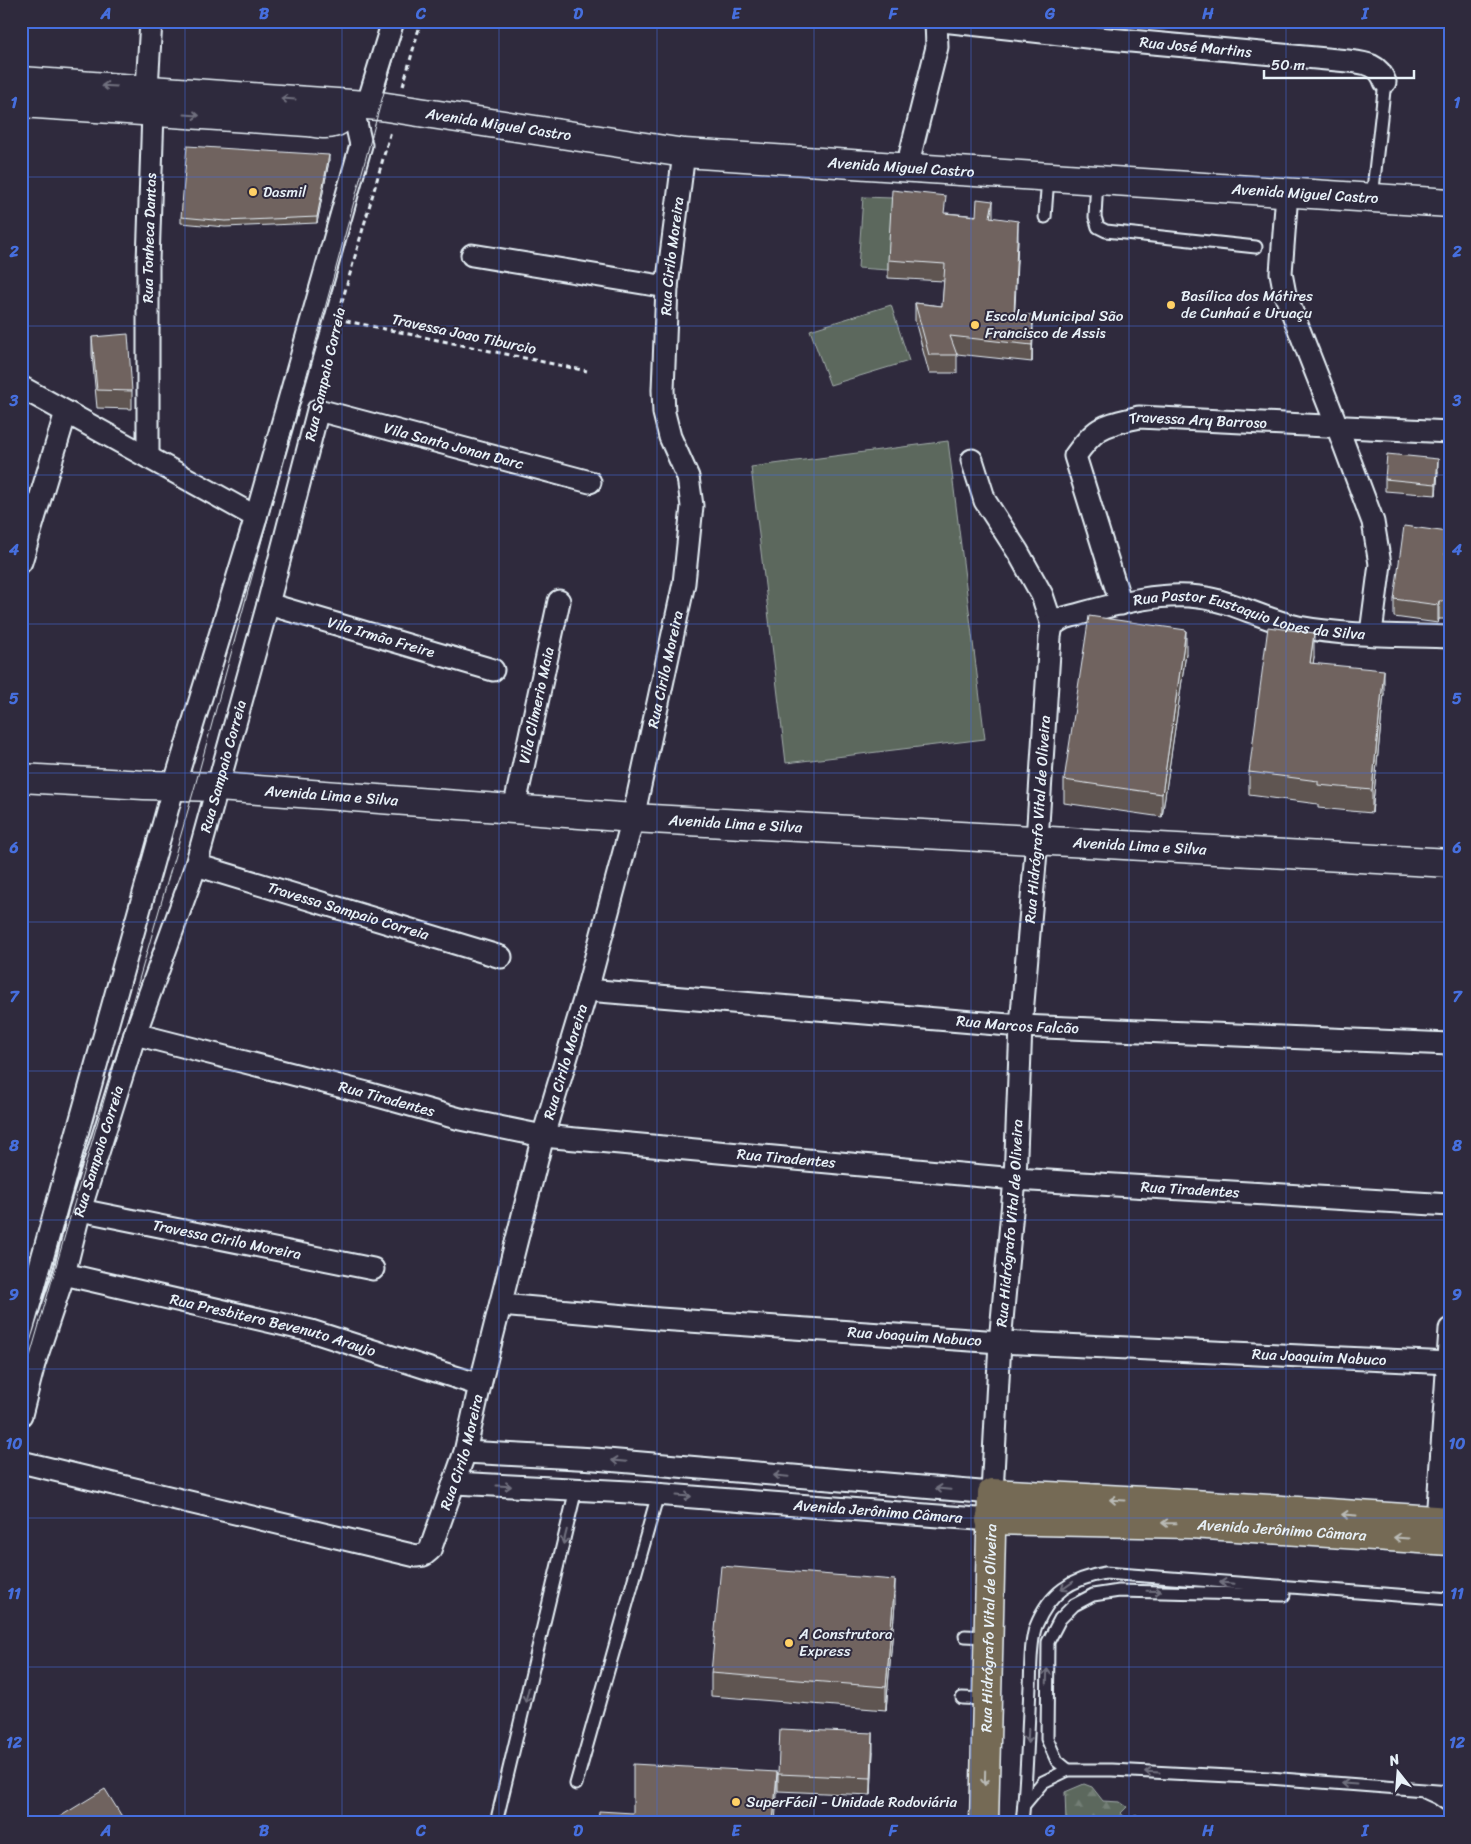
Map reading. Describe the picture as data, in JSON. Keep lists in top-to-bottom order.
{
  "streets": {
    "main road": [
      "Avenida Miguel Castro",
      "Avenida Lima e Silva",
      "Rua Hidrógrafo Vital de Oliveira",
      "Avenida Jerônimo Câmara"
    ],
    "street": [
      "Rua José Martins",
      "Rua Tonheca Dantas",
      "Rua Cirilo Moreira",
      "Rua Sampaio Correia",
      "Travessa Ary Barroso",
      "Vila Santa Jonan Darc",
      "Rua Pastor Eustaquio Lopes da Silva",
      "Vila Irmão Freire",
      "Vila Climerio Maia",
      "Travessa Sampaio Correia",
      "Rua Marcos Falcão",
      "Rua Tiradentes",
      "Travessa Cirilo Moreira",
      "Rua Presbitero Bevenuto Araujo",
      "Rua Joaquim Nabuco"
    ],
    "path": ["Travessa Joao Tiburcio"]
  },
  "crossings": [
    ["Avenida Miguel Castro", "Rua Cirilo Moreira"],
    ["Avenida Miguel Castro", "Rua Sampaio Correia"],
    ["Rua Cirilo Moreira", "Avenida Lima e Silva"],
    ["Rua Cirilo Moreira", "Rua Marcos Falcão"],
    ["Rua Cirilo Moreira", "Rua Tiradentes"],
    ["Rua Cirilo Moreira", "Rua Presbitero Bevenuto Araujo"],
    ["Rua Cirilo Moreira", "Rua Joaquim Nabuco"],
    ["Rua Cirilo Moreira", "Avenida Jerônimo Câmara"],
    ["Travessa Joao Tiburcio", "Rua Sampaio Correia"],
    ["Rua Sampaio Correia", "Vila Santa Jonan Darc"],
    ["Rua Sampaio Correia", "Vila Irmão Freire"],
    ["Rua Sampaio Correia", "Avenida Lima e Silva"],
    ["Rua Sampaio Correia", "Travessa Sampaio Correia"],
    ["Rua Sampaio Correia", "Rua Tiradentes"],
    ["Rua Sampaio Correia", "Travessa Cirilo Moreira"],
    ["Rua Sampaio Correia", "Rua Presbitero Bevenuto Araujo"],
    ["Travessa Ary Barroso", "Rua Pastor Eustaquio Lopes da Silva"],
    ["Rua Pastor Eustaquio Lopes da Silva", "Rua Hidrógrafo Vital de Oliveira"],
    ["Vila Climerio Maia", "Avenida Lima e Silva"],
    ["Avenida Lima e Silva", "Rua Hidrógrafo Vital de Oliveira"],
    ["Rua Hidrógrafo Vital de Oliveira", "Rua Marcos Falcão"],
    ["Rua Hidrógrafo Vital de Oliveira", "Rua Tiradentes"],
    ["Rua Hidrógrafo Vital de Oliveira", "Rua Joaquim Nabuco"],
    ["Rua Hidrógrafo Vital de Oliveira", "Avenida Jerônimo Câmara"]
  ],
  "places": [
    "Dasmil",
    "Basílica dos Mátires de Cunhaú e Uruaçu",
    "Escola Municipal São Francisco de Assis",
    "A Construtora Express",
    "SuperFácil - Unidade Rodoviária"
  ],
  "scale_bar": "50 m",
  "north": "top",
  "grid": {
    "columns": [
      "A",
      "B",
      "C",
      "D",
      "E",
      "F",
      "G",
      "H",
      "I"
    ],
    "rows": [
      "1",
      "2",
      "3",
      "4",
      "5",
      "6",
      "7",
      "8",
      "9",
      "10",
      "11",
      "12"
    ]
  }
}
